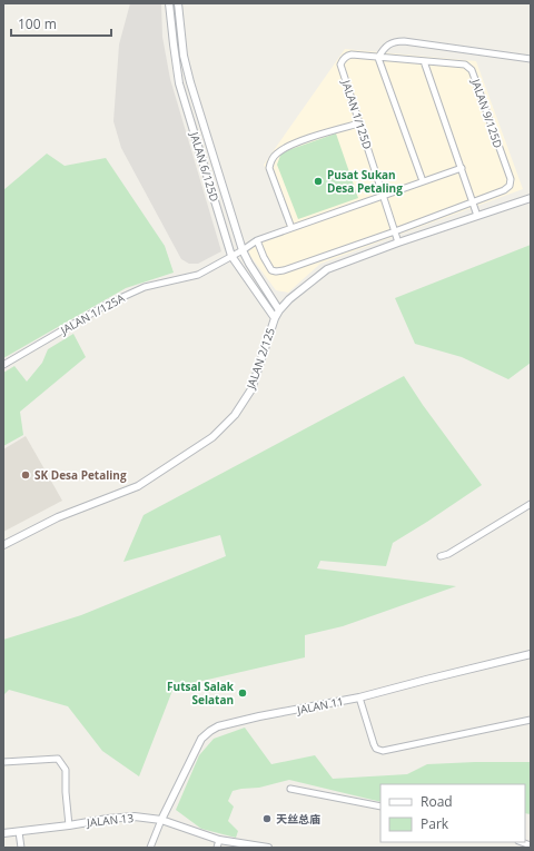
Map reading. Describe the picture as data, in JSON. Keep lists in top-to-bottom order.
{
  "streets": {
    "street": [
      "JALAN 9/125D",
      "JALAN 1/125D",
      "JALAN 6/125D",
      "JALAN 1/125A",
      "JALAN 2/125",
      "JALAN 11",
      "JALAN 13"
    ]
  },
  "crossings": [
    ["JALAN 9/125D", "JALAN 1/125D"],
    ["JALAN 1/125D", "JALAN 1/125A"],
    ["JALAN 1/125D", "JALAN 2/125"],
    ["JALAN 6/125D", "JALAN 1/125A"],
    ["JALAN 6/125D", "JALAN 2/125"],
    ["JALAN 11", "JALAN 13"]
  ],
  "places": [
    "Pusat Sukan Desa Petaling",
    "SK Desa Petaling",
    "Futsal Salak Selatan",
    "天丝总庙"
  ],
  "legend": ["Road", "Park"],
  "scale_bar": "100 m"
}
